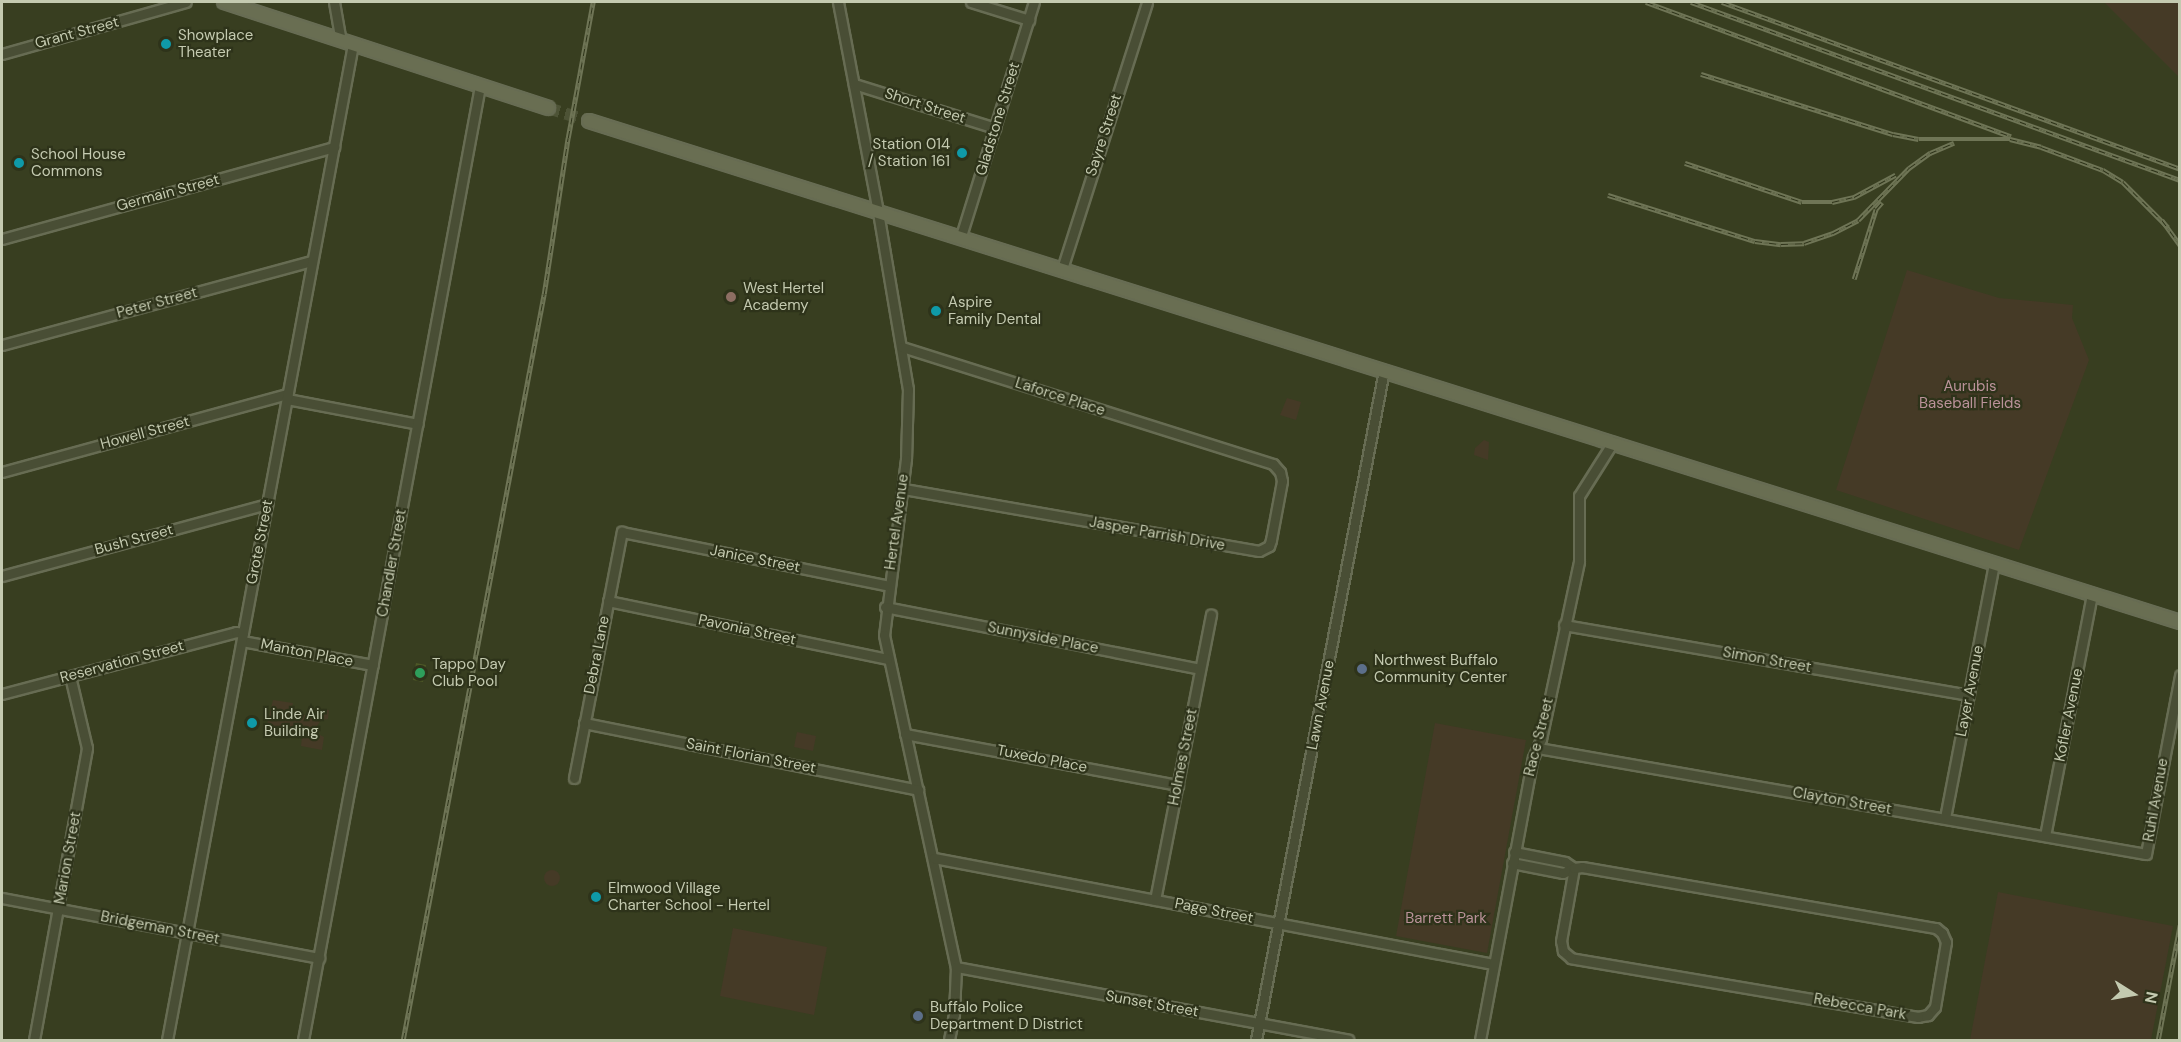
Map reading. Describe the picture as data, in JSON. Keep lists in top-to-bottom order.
{
  "streets": {
    "street": [
      "Grant Street",
      "Short Street",
      "Gladstone Street",
      "Sayre Street",
      "Germain Street",
      "Peter Street",
      "Laforce Place",
      "Howell Street",
      "Hertel Avenue",
      "Jasper Parrish Drive",
      "Bush Street",
      "Grote Street",
      "Janice Street",
      "Chandler Street",
      "Pavonia Street",
      "Sunnyside Place",
      "Manton Place",
      "Debra Lane",
      "Simon Street",
      "Reservation Street",
      "Layer Avenue",
      "Lawn Avenue",
      "Kofler Avenue",
      "Race Street",
      "Saint Florian Street",
      "Holmes Street",
      "Tuxedo Place",
      "Ruhl Avenue",
      "Clayton Street",
      "Marion Street",
      "Page Street",
      "Bridgeman Street",
      "Sunset Street",
      "Rebecca Park"
    ]
  },
  "crossings": [
    ["Short Street", "Gladstone Street"],
    ["Short Street", "Hertel Avenue"],
    ["Germain Street", "Grote Street"],
    ["Peter Street", "Grote Street"],
    ["Laforce Place", "Hertel Avenue"],
    ["Laforce Place", "Jasper Parrish Drive"],
    ["Howell Street", "Grote Street"],
    ["Howell Street", "Chandler Street"],
    ["Hertel Avenue", "Jasper Parrish Drive"],
    ["Hertel Avenue", "Janice Street"],
    ["Hertel Avenue", "Pavonia Street"],
    ["Hertel Avenue", "Sunnyside Place"],
    ["Hertel Avenue", "Saint Florian Street"],
    ["Hertel Avenue", "Tuxedo Place"],
    ["Hertel Avenue", "Page Street"],
    ["Hertel Avenue", "Sunset Street"],
    ["Bush Street", "Grote Street"],
    ["Grote Street", "Manton Place"],
    ["Grote Street", "Reservation Street"],
    ["Grote Street", "Bridgeman Street"],
    ["Janice Street", "Debra Lane"],
    ["Chandler Street", "Manton Place"],
    ["Chandler Street", "Bridgeman Street"],
    ["Pavonia Street", "Debra Lane"],
    ["Sunnyside Place", "Holmes Street"],
    ["Manton Place", "Reservation Street"],
    ["Debra Lane", "Saint Florian Street"],
    ["Simon Street", "Layer Avenue"],
    ["Simon Street", "Race Street"],
    ["Reservation Street", "Marion Street"],
    ["Layer Avenue", "Clayton Street"],
    ["Lawn Avenue", "Page Street"],
    ["Lawn Avenue", "Sunset Street"],
    ["Kofler Avenue", "Clayton Street"],
    ["Race Street", "Clayton Street"],
    ["Race Street", "Page Street"],
    ["Race Street", "Rebecca Park"],
    ["Holmes Street", "Tuxedo Place"],
    ["Holmes Street", "Page Street"],
    ["Ruhl Avenue", "Clayton Street"],
    ["Marion Street", "Bridgeman Street"]
  ],
  "parks": ["Aurubis Baseball Fields", "Barrett Park"],
  "places": [
    "Showplace Theater",
    "Station 014 / Station 161",
    "School House Commons",
    "West Hertel Academy",
    "Aspire Family Dental",
    "Northwest Buffalo Community Center",
    "Tappo Day Club Pool",
    "Linde Air Building",
    "Elmwood Village Charter School - Hertel",
    "Buffalo Police Department D District"
  ],
  "north": "right"
}
